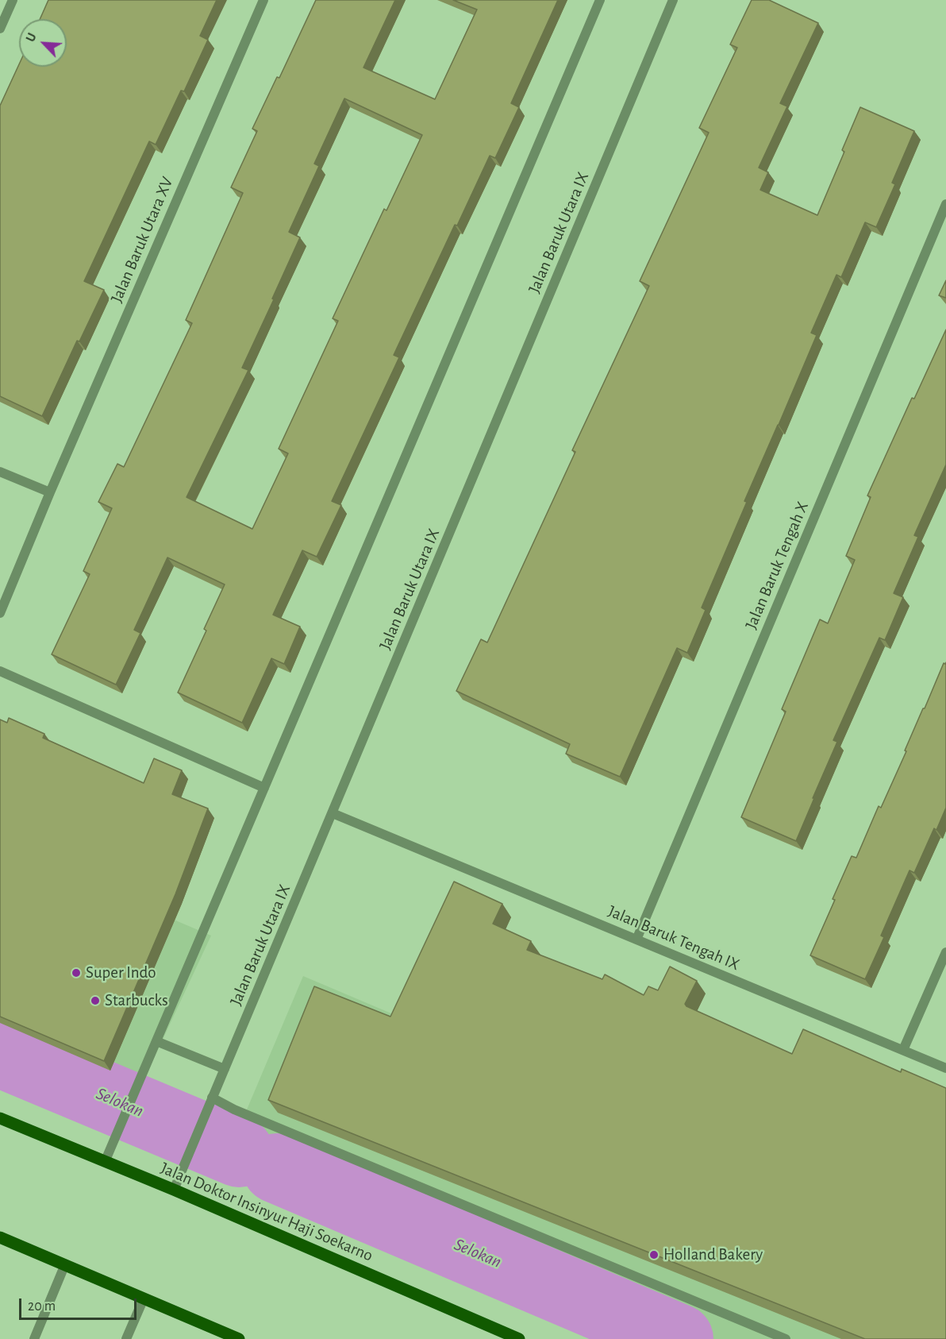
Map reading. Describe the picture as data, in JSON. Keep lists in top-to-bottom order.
{
  "streets": {
    "main road": ["Jalan Doktor Insinyur Haji Soekarno"],
    "street": [
      "Jalan Baruk Utara IX",
      "Jalan Baruk Utara XV",
      "Jalan Baruk Tengah X",
      "Jalan Baruk Tengah IX"
    ]
  },
  "crossings": [
    ["Jalan Baruk Utara IX", "Jalan Baruk Tengah IX"],
    ["Jalan Baruk Utara IX", "Jalan Doktor Insinyur Haji Soekarno"],
    ["Jalan Baruk Tengah X", "Jalan Baruk Tengah IX"]
  ],
  "water": ["Selokan"],
  "places": ["Super Indo", "Starbucks", "Holland Bakery"],
  "scale_bar": "20 m",
  "north": "top left"
}
